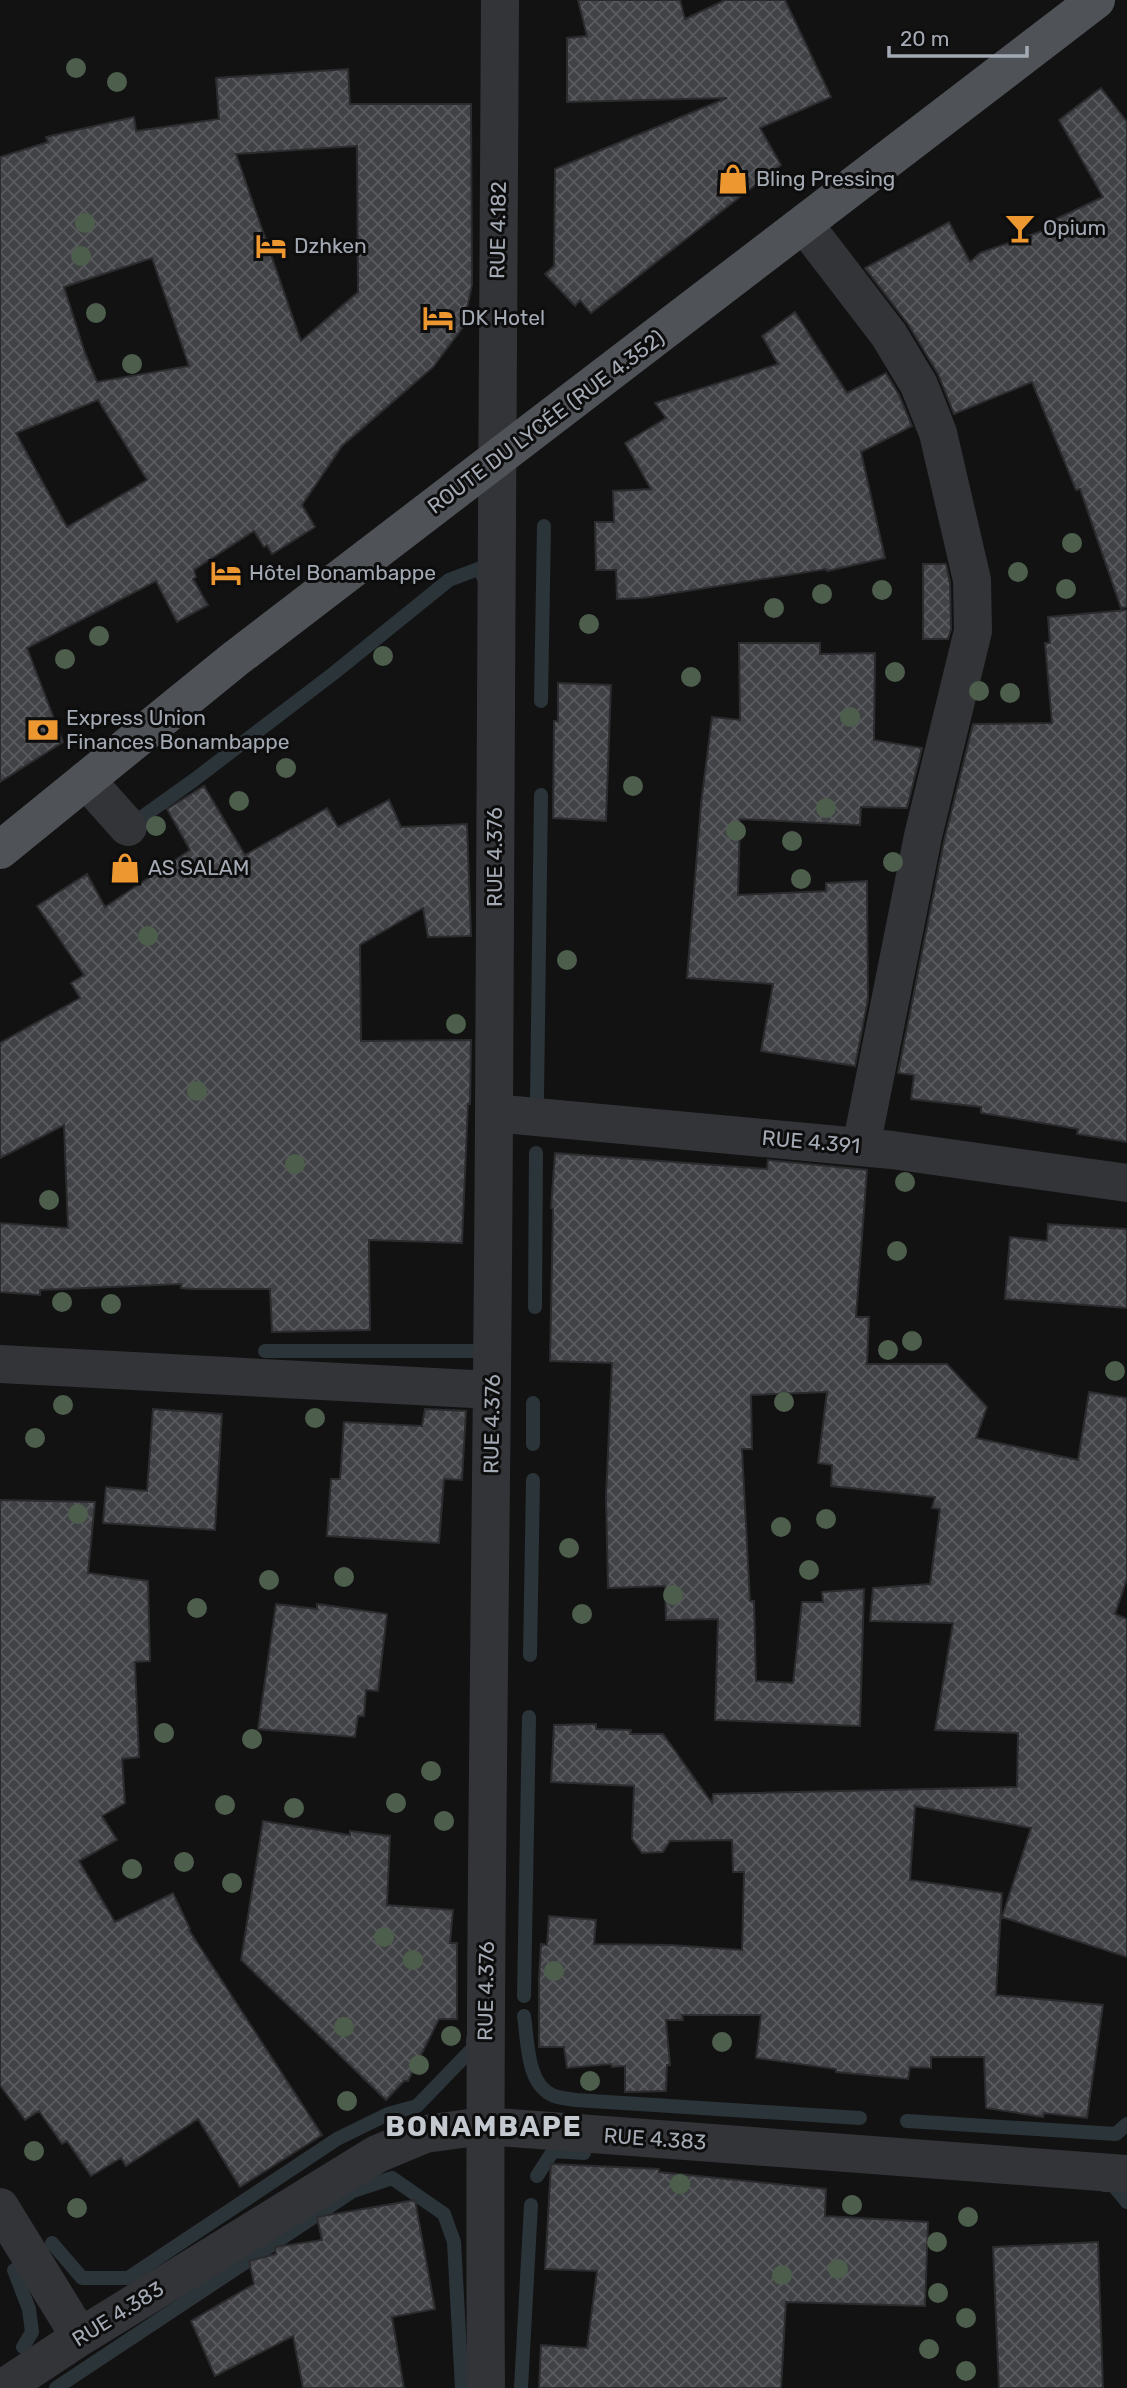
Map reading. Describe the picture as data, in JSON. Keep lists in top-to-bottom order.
{
  "streets": {
    "main road": ["ROUTE DU LYCÉE (RUE 4.352)"],
    "street": [
      "RUE 4.182",
      "RUE 4.376",
      "RUE 4.391",
      "RUE 4.383"
    ]
  },
  "crossings": [
    ["RUE 4.182", "ROUTE DU LYCÉE (RUE 4.352)"],
    ["RUE 4.182", "RUE 4.376"],
    ["ROUTE DU LYCÉE (RUE 4.352)", "RUE 4.376"],
    ["RUE 4.376", "RUE 4.391"],
    ["RUE 4.376", "RUE 4.383"]
  ],
  "districts": ["BONAMBAPE"],
  "places": {
    "shop": ["Bling Pressing", "AS SALAM"],
    "bar": ["Opium"],
    "hotel": ["Dzhken", "DK Hotel", "Hôtel Bonambappe"],
    "bank": ["Express Union Finances Bonambappe"]
  },
  "scale_bar": "20 m"
}
